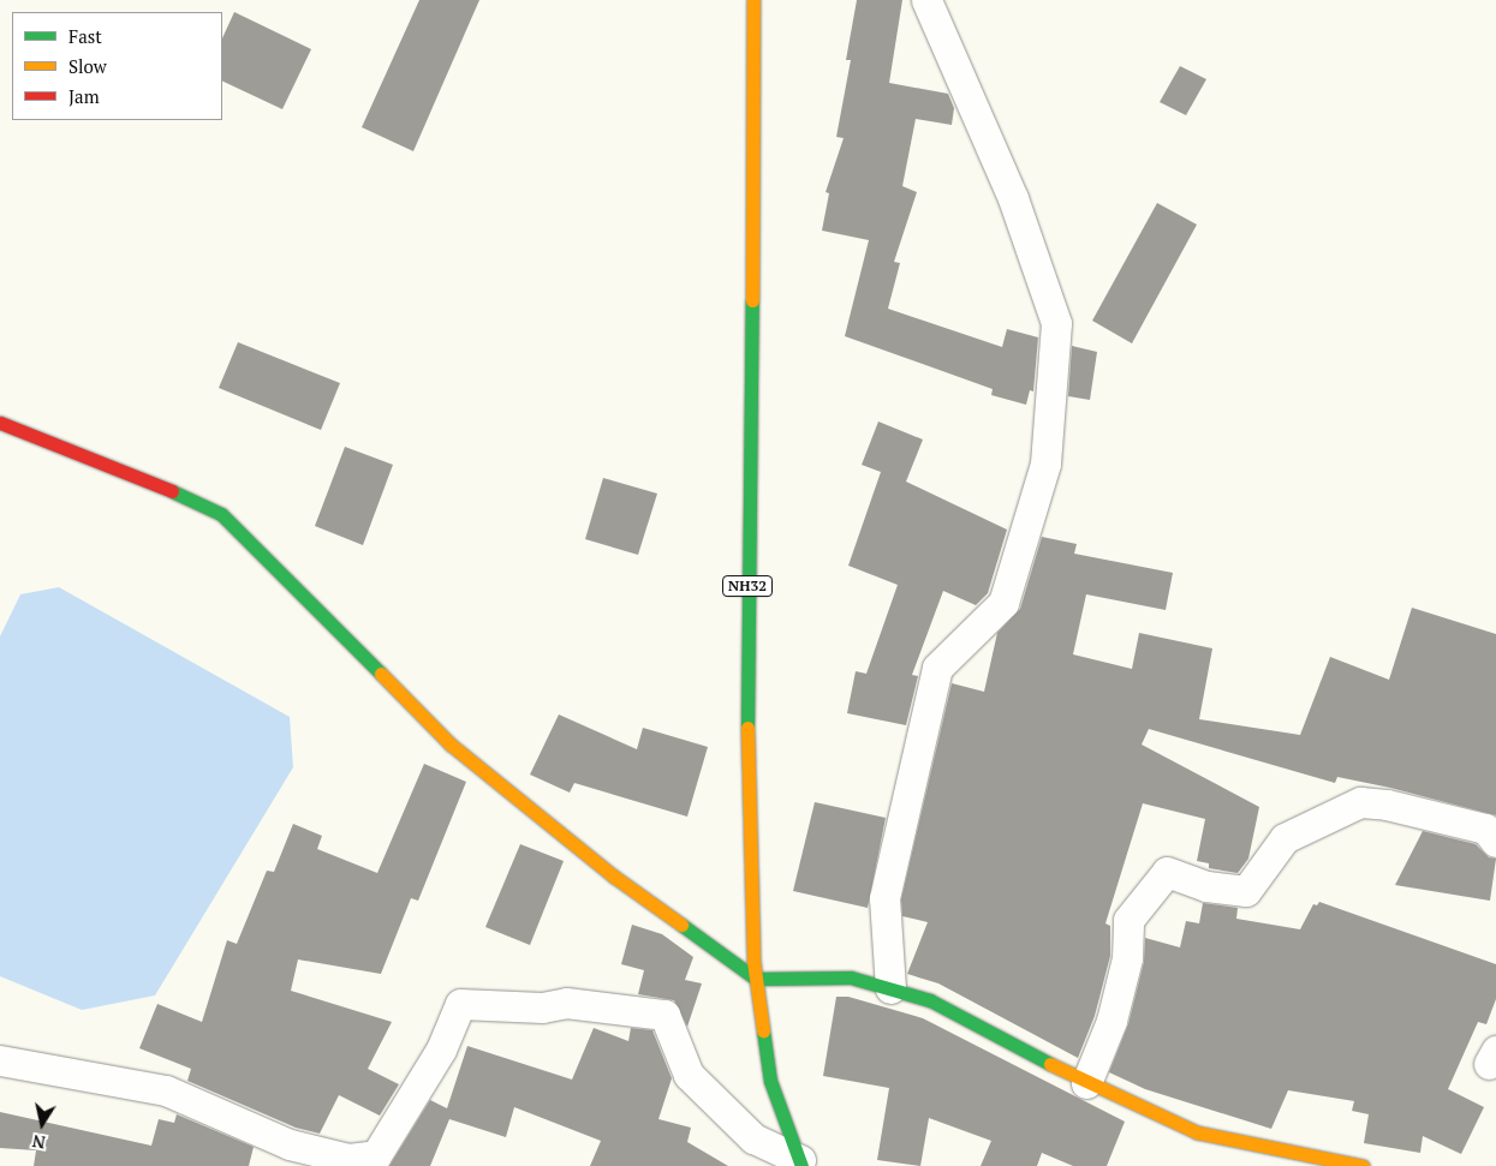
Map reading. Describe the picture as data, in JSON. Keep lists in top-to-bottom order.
{
  "streets": {
    "street": ["NH32"]
  },
  "legend": ["Fast", "Slow", "Jam"],
  "north": "bottom"
}
